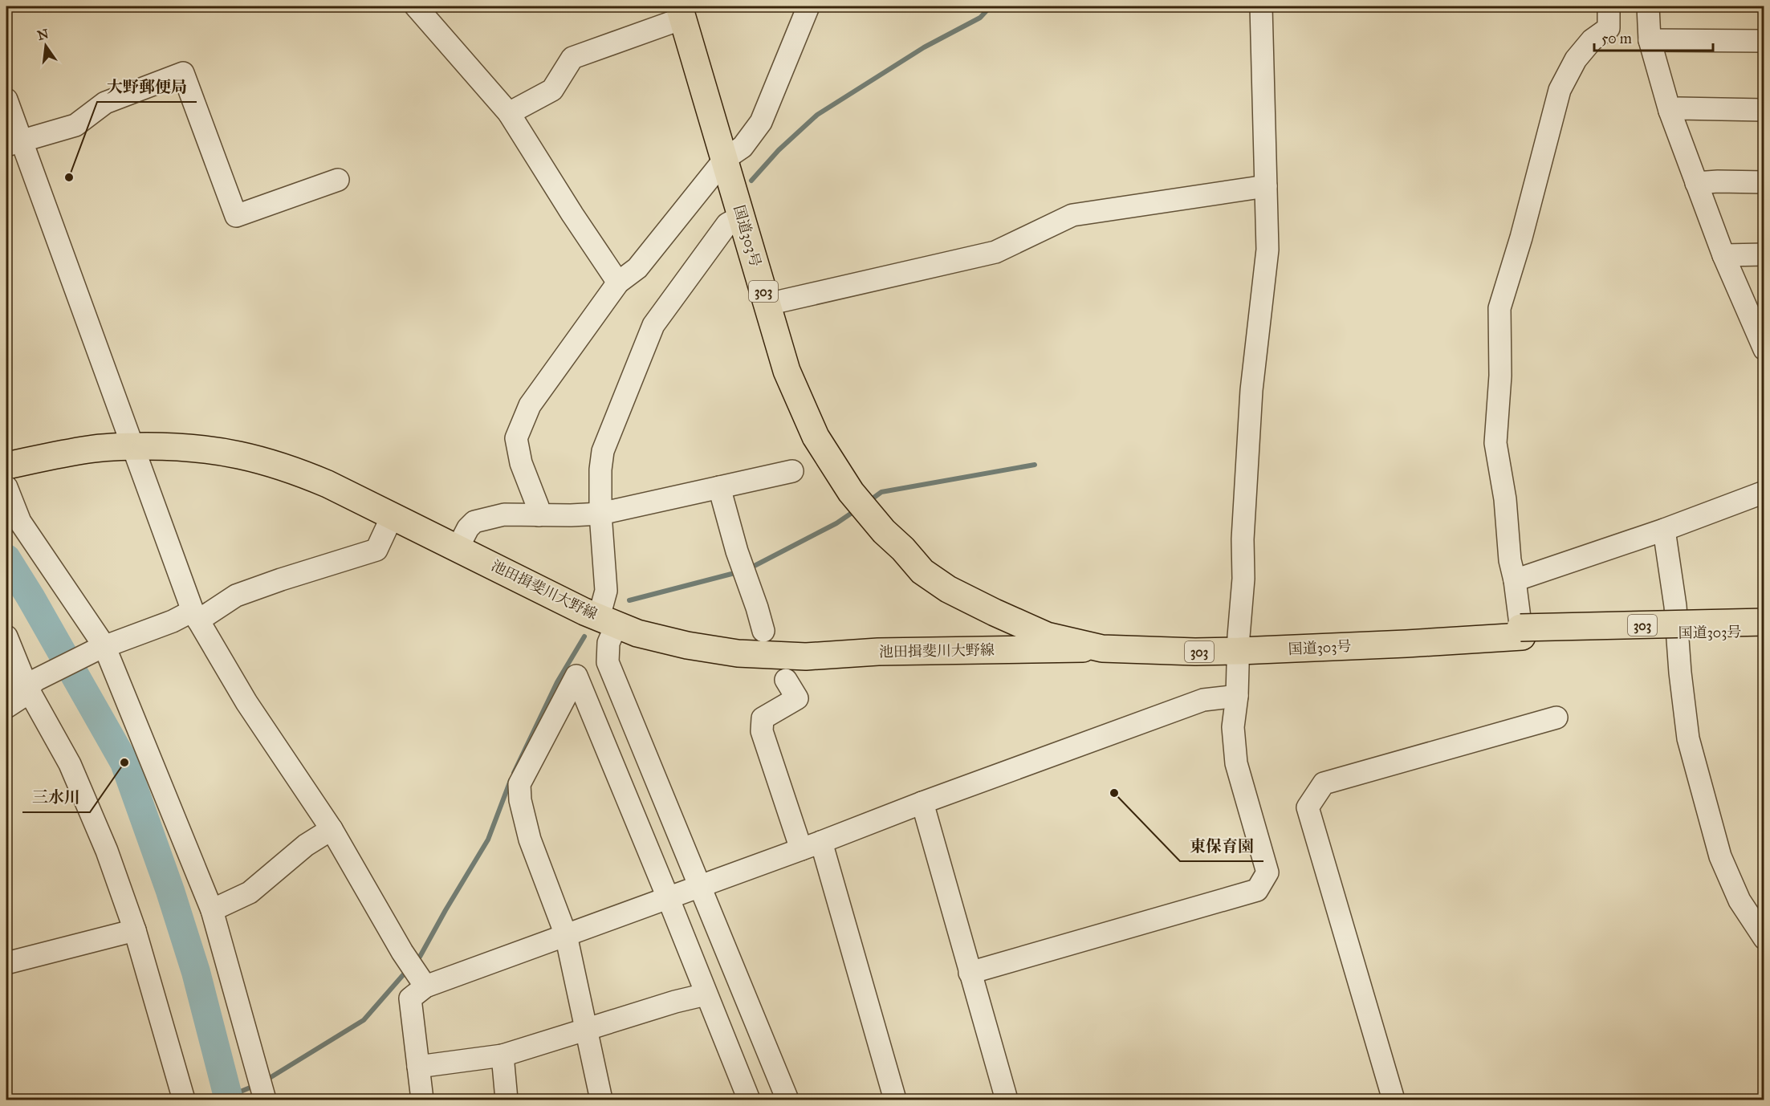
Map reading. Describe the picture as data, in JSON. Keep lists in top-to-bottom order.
{
  "streets": {
    "main road": ["国道303号", "303", "池田揖斐川大野線"]
  },
  "crossings": [
    ["国道303号", "池田揖斐川大野線"]
  ],
  "places": ["大野郵便局", "三水川", "東保育園"],
  "scale_bar": "50 m",
  "north": "top"
}
